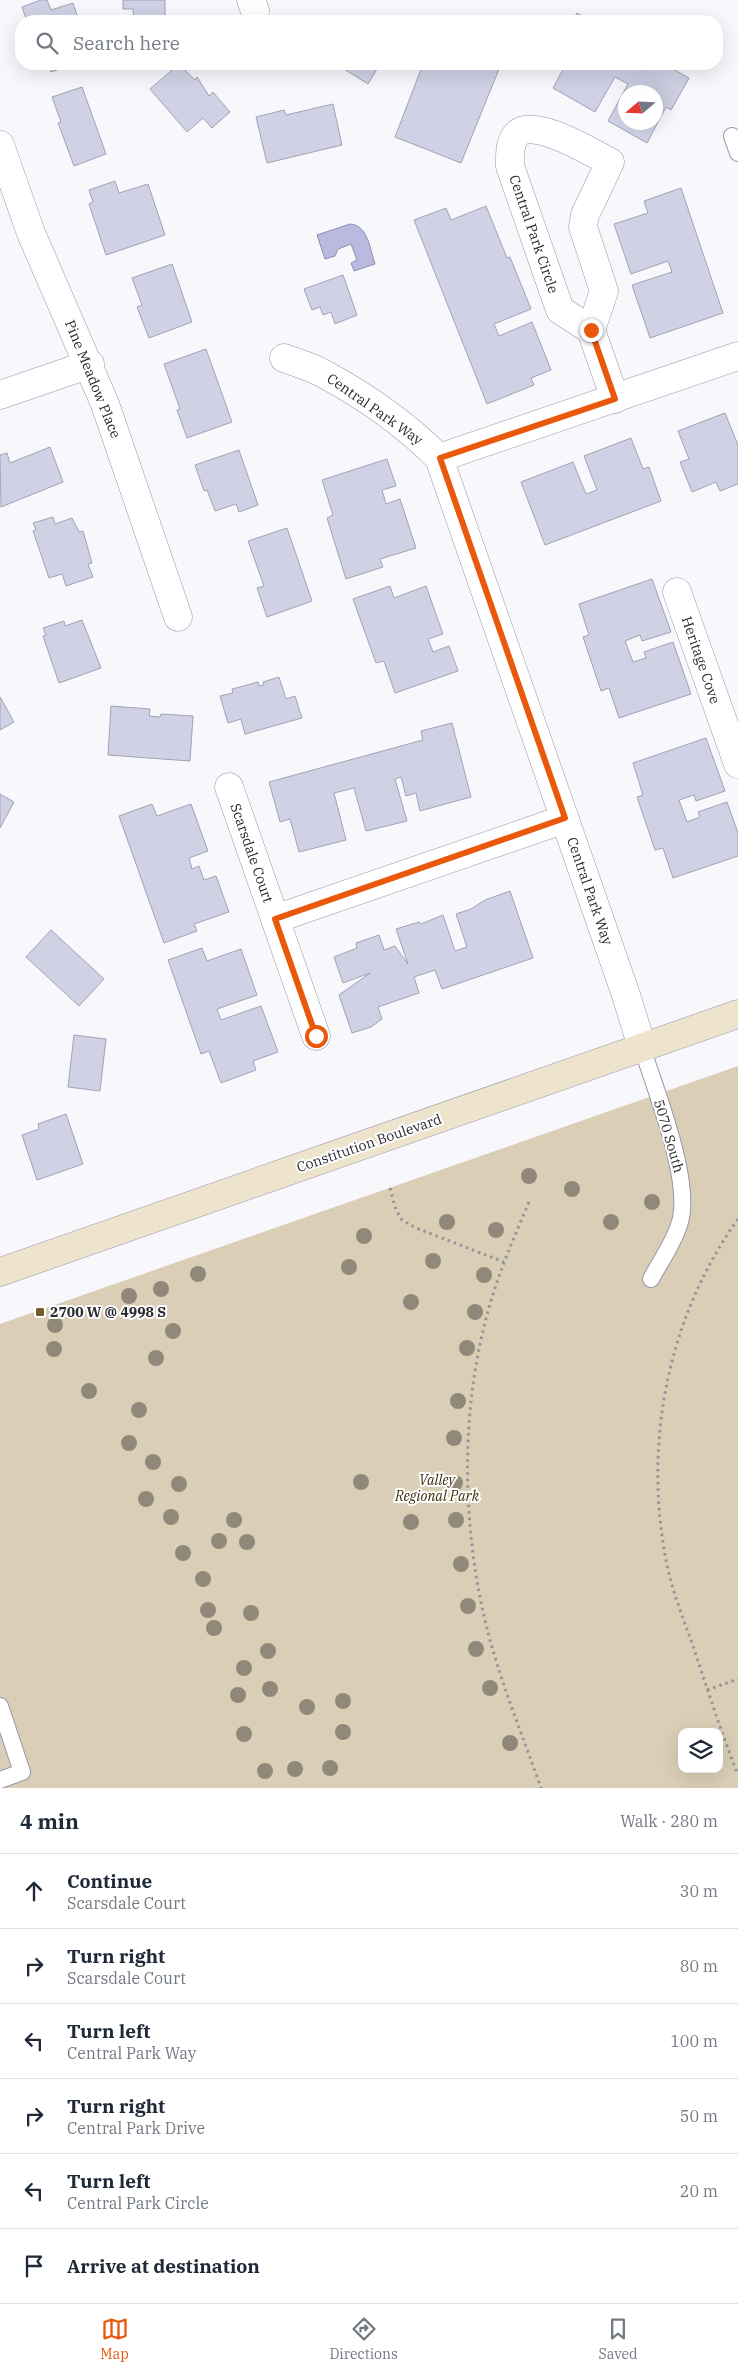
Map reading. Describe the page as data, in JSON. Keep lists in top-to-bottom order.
{
  "streets": {
    "main road": ["Constitution Boulevard"],
    "street": [
      "Central Park Circle",
      "Pine Meadow Place",
      "Central Park Way",
      "Heritage Cove",
      "Scarsdale Court"
    ],
    "lane": ["5070 South"]
  },
  "crossings": [
    ["Central Park Way", "Scarsdale Court"],
    ["Central Park Way", "5070 South"],
    ["Central Park Way", "Constitution Boulevard"],
    ["5070 South", "Constitution Boulevard"]
  ],
  "parks": ["Valley Regional Park"],
  "places": {
    "transit": ["2700 W @ 4998 S"]
  },
  "north": "left",
  "page": {
    "search": "Search here",
    "heading": ["4 min", "Walk · 280 m"],
    "list": [
      ["Continue", "Scarsdale Court", "30 m"],
      ["Turn right", "Scarsdale Court", "80 m"],
      ["Turn left", "Central Park Way", "100 m"],
      ["Turn right", "Central Park Drive", "50 m"],
      ["Turn left", "Central Park Circle", "20 m"],
      "Arrive at destination"
    ],
    "nav": ["Map", "Directions", "Saved"]
  }
}
